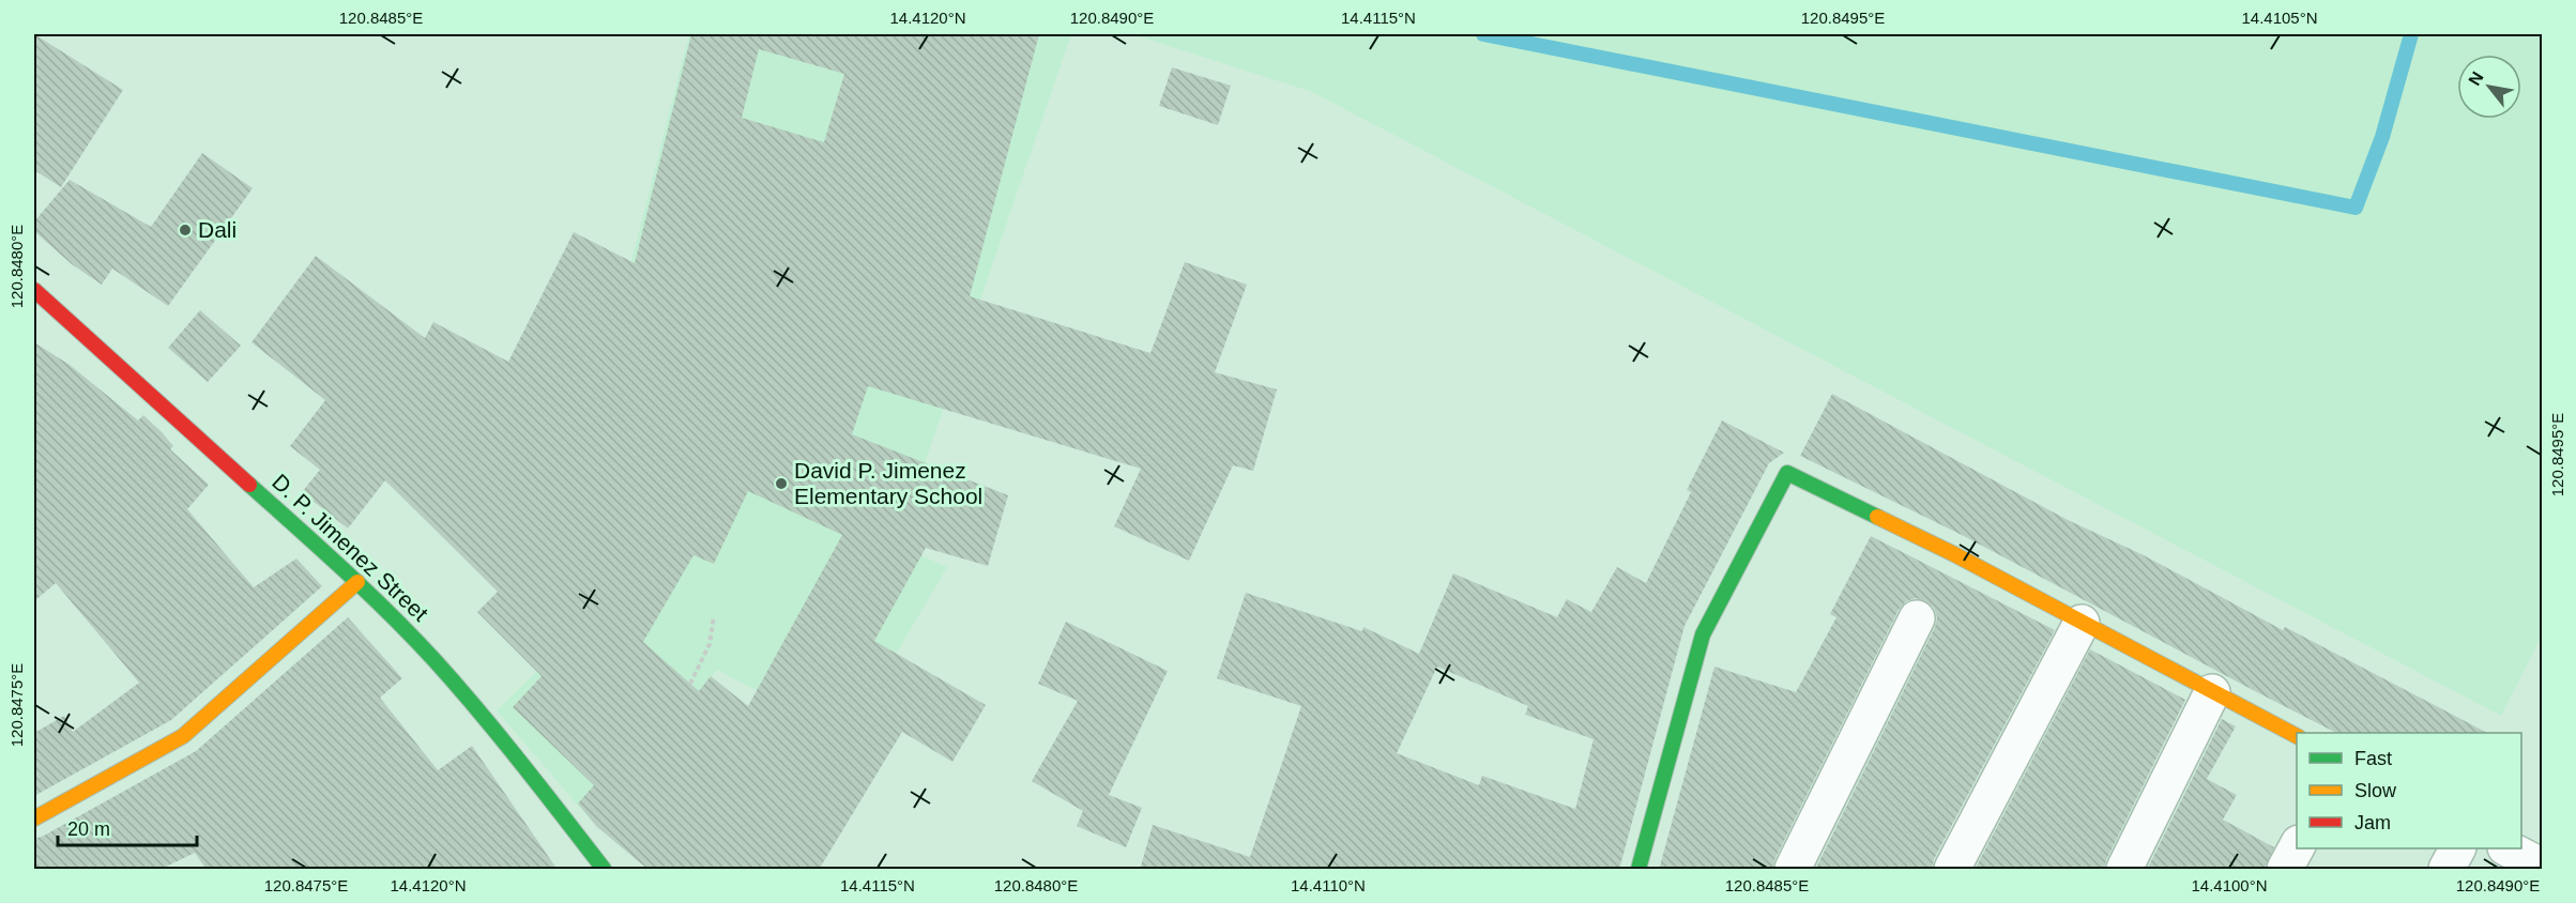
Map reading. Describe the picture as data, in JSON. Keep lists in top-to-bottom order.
{
  "streets": {
    "street": ["D. P. Jimenez Street"]
  },
  "places": ["Dali", "David P. Jimenez Elementary School"],
  "legend": ["Fast", "Slow", "Jam"],
  "scale_bar": "20 m",
  "north": "top left",
  "coordinates": [
    "120.8485°E",
    "14.4120°N",
    "120.8490°E",
    "14.4115°N",
    "120.8495°E",
    "14.4105°N",
    "120.8480°E",
    "120.8475°E",
    "14.4110°N",
    "14.4100°N"
  ]
}
